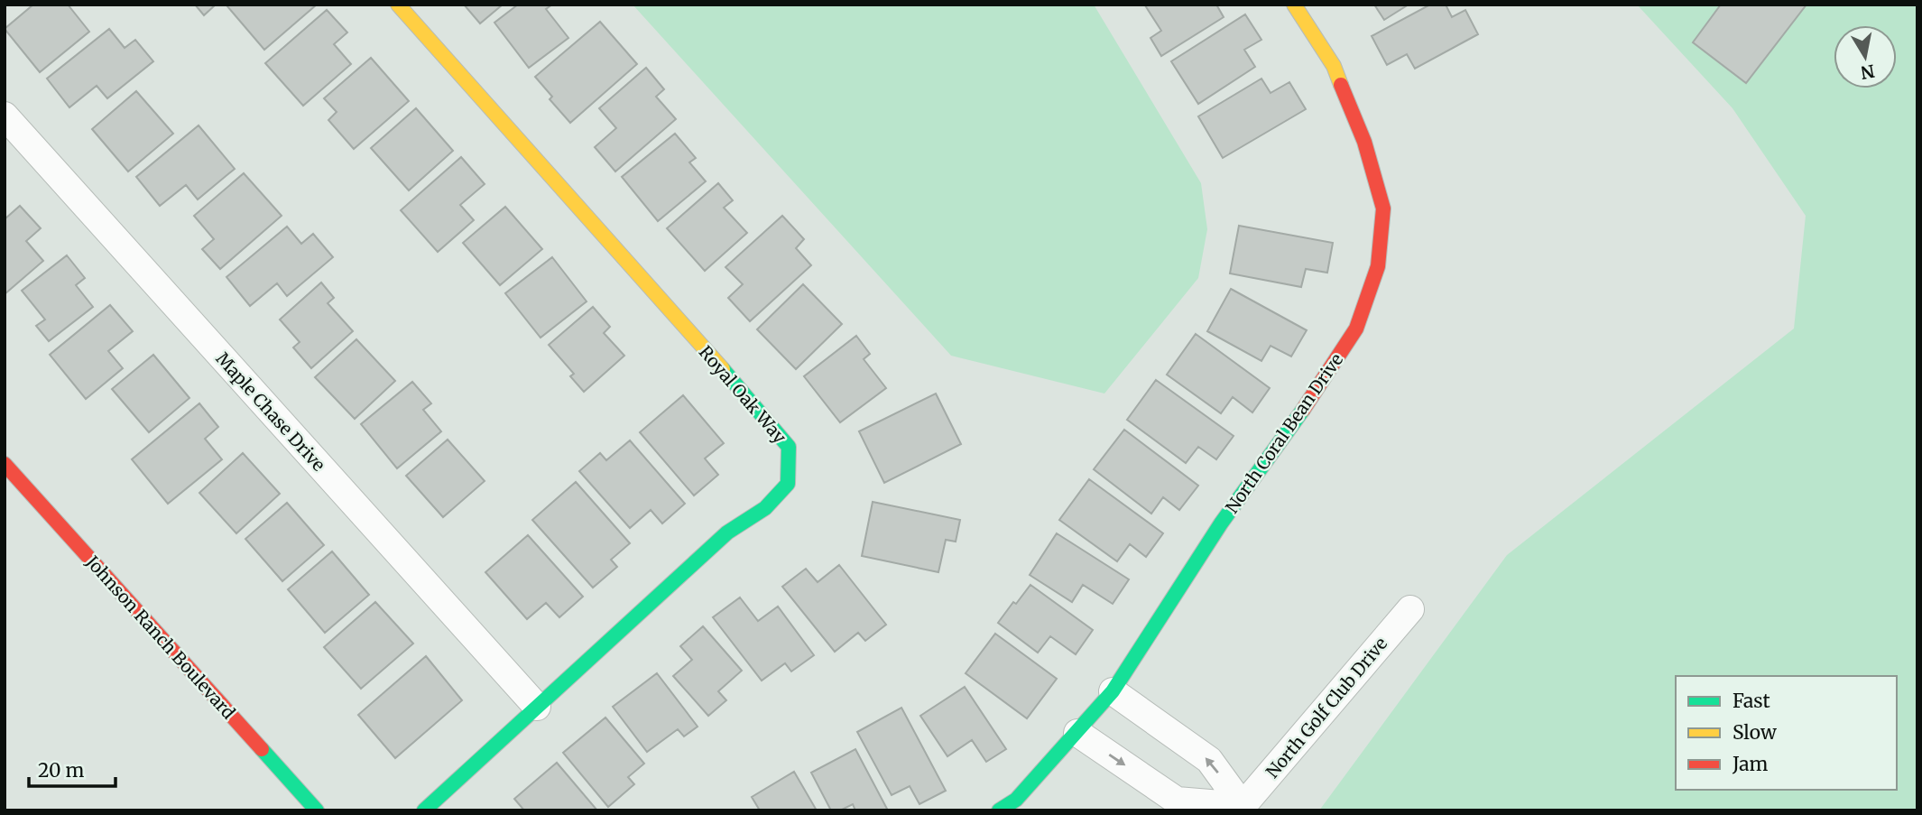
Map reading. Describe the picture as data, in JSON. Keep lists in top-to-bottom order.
{
  "streets": {
    "street": [
      "Royal Oak Way",
      "Maple Chase Drive",
      "North Coral Bean Drive",
      "Johnson Ranch Boulevard",
      "North Golf Club Drive"
    ]
  },
  "crossings": [
    ["Royal Oak Way", "Maple Chase Drive"]
  ],
  "legend": ["Fast", "Slow", "Jam"],
  "scale_bar": "20 m",
  "north": "bottom"
}
